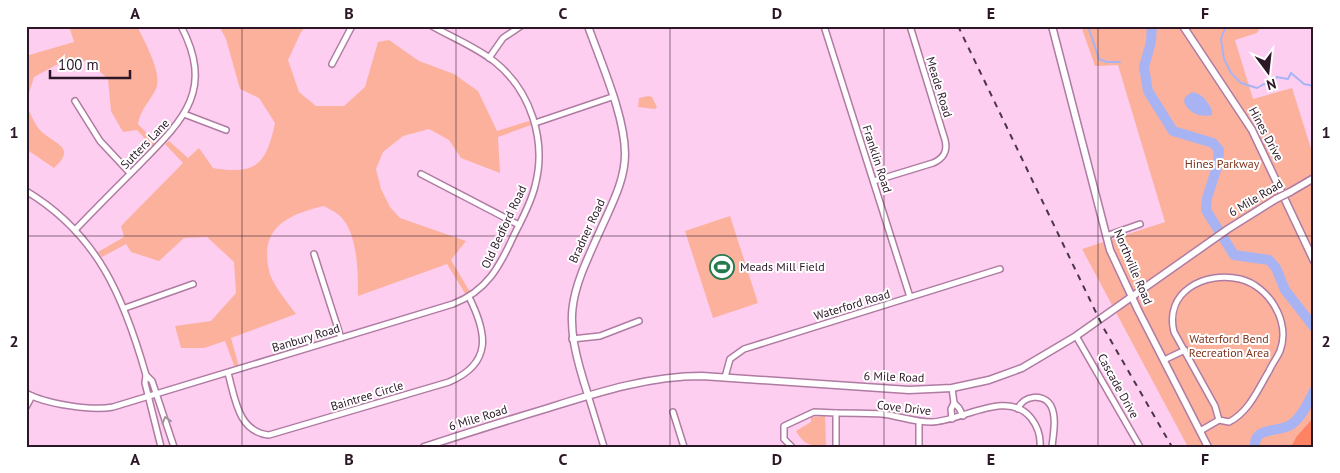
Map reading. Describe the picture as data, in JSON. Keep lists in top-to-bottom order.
{
  "streets": {
    "street": [
      "Meade Road",
      "Hines Drive",
      "Sutters Lane",
      "Franklin Road",
      "6 Mile Road",
      "Old Bedford Road",
      "Bradner Road",
      "Northville Road",
      "Waterford Road",
      "Banbury Road",
      "Cascade Drive",
      "Baintree Circle",
      "Cove Drive"
    ]
  },
  "crossings": [
    ["Meade Road", "Franklin Road"],
    ["Franklin Road", "Waterford Road"],
    ["6 Mile Road", "Bradner Road"],
    ["6 Mile Road", "Northville Road"],
    ["6 Mile Road", "Waterford Road"],
    ["6 Mile Road", "Cascade Drive"],
    ["Old Bedford Road", "Banbury Road"],
    ["Old Bedford Road", "Baintree Circle"],
    ["Banbury Road", "Baintree Circle"]
  ],
  "parks": ["Hines Parkway", "Waterford Bend Recreation Area"],
  "places": {
    "sports": ["Meads Mill Field"]
  },
  "scale_bar": "100 m",
  "north": "bottom",
  "grid": {
    "columns": [
      "A",
      "B",
      "C",
      "D",
      "E",
      "F"
    ],
    "rows": ["1", "2"]
  }
}
